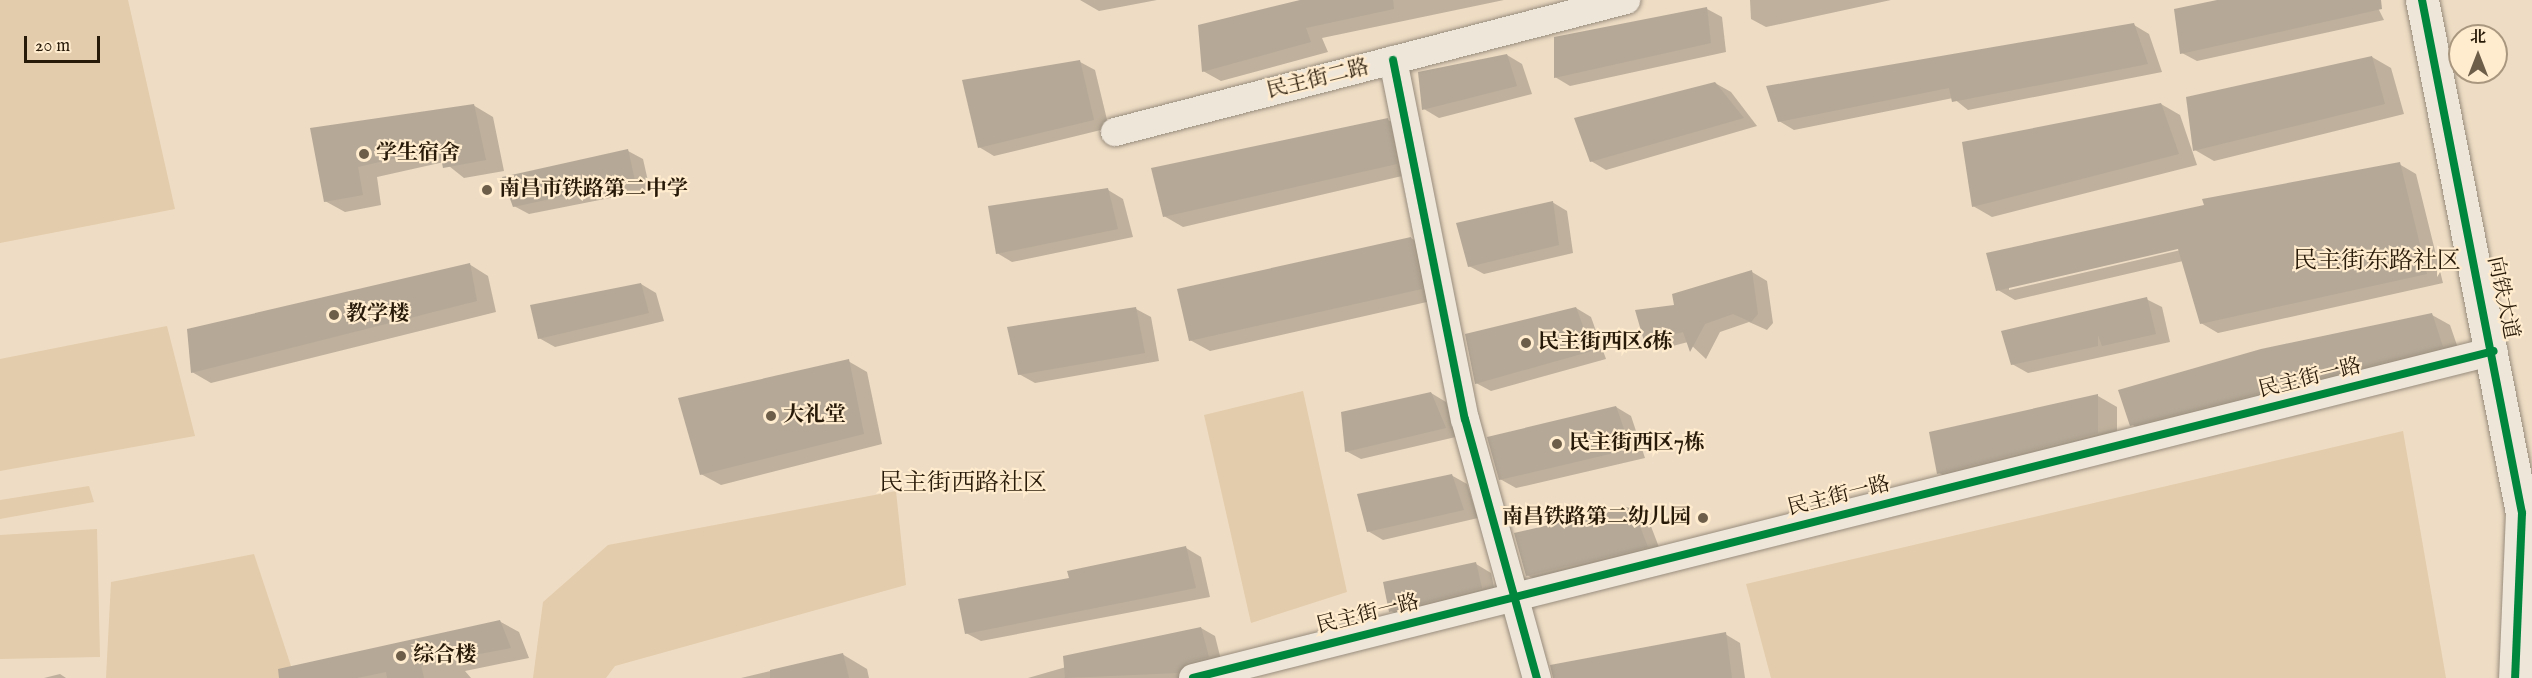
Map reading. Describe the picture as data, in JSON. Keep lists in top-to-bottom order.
{
  "streets": {
    "street": ["民主街二路", "向铁大道", "民主街一路"]
  },
  "crossings": [
    ["向铁大道", "民主街一路"]
  ],
  "districts": ["民主街东路社区", "民主街西路社区"],
  "places": [
    "学生宿舍",
    "南昌市铁路第二中学",
    "教学楼",
    "民主街西区6栋",
    "大礼堂",
    "民主街西区7栋",
    "南昌铁路第二幼儿园",
    "综合楼"
  ],
  "scale_bar": "20 m",
  "north": "top"
}
